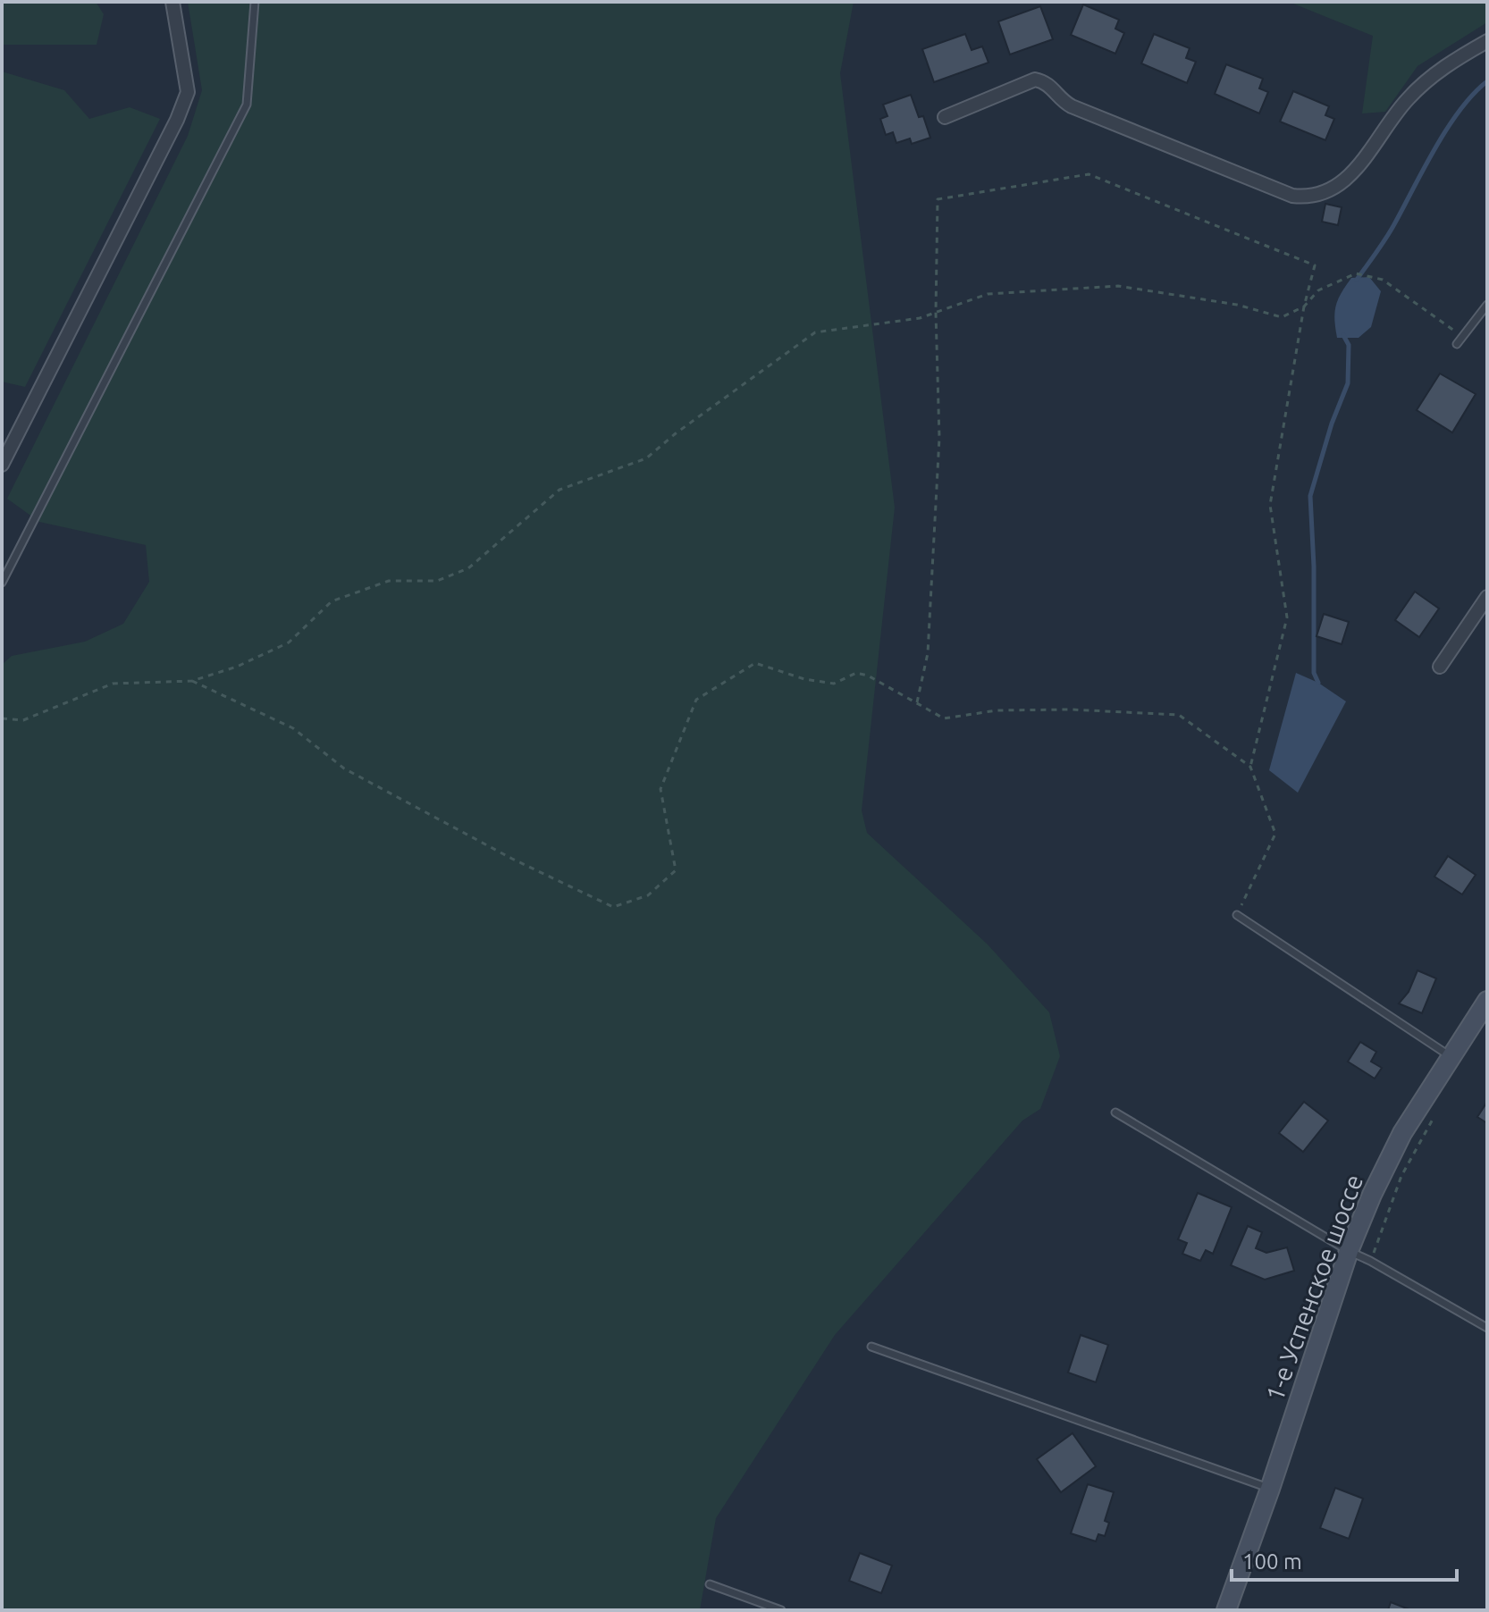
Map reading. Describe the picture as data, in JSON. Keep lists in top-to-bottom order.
{
  "streets": {
    "main road": ["1-е Успенское шоссе"]
  },
  "scale_bar": "100 m"
}
